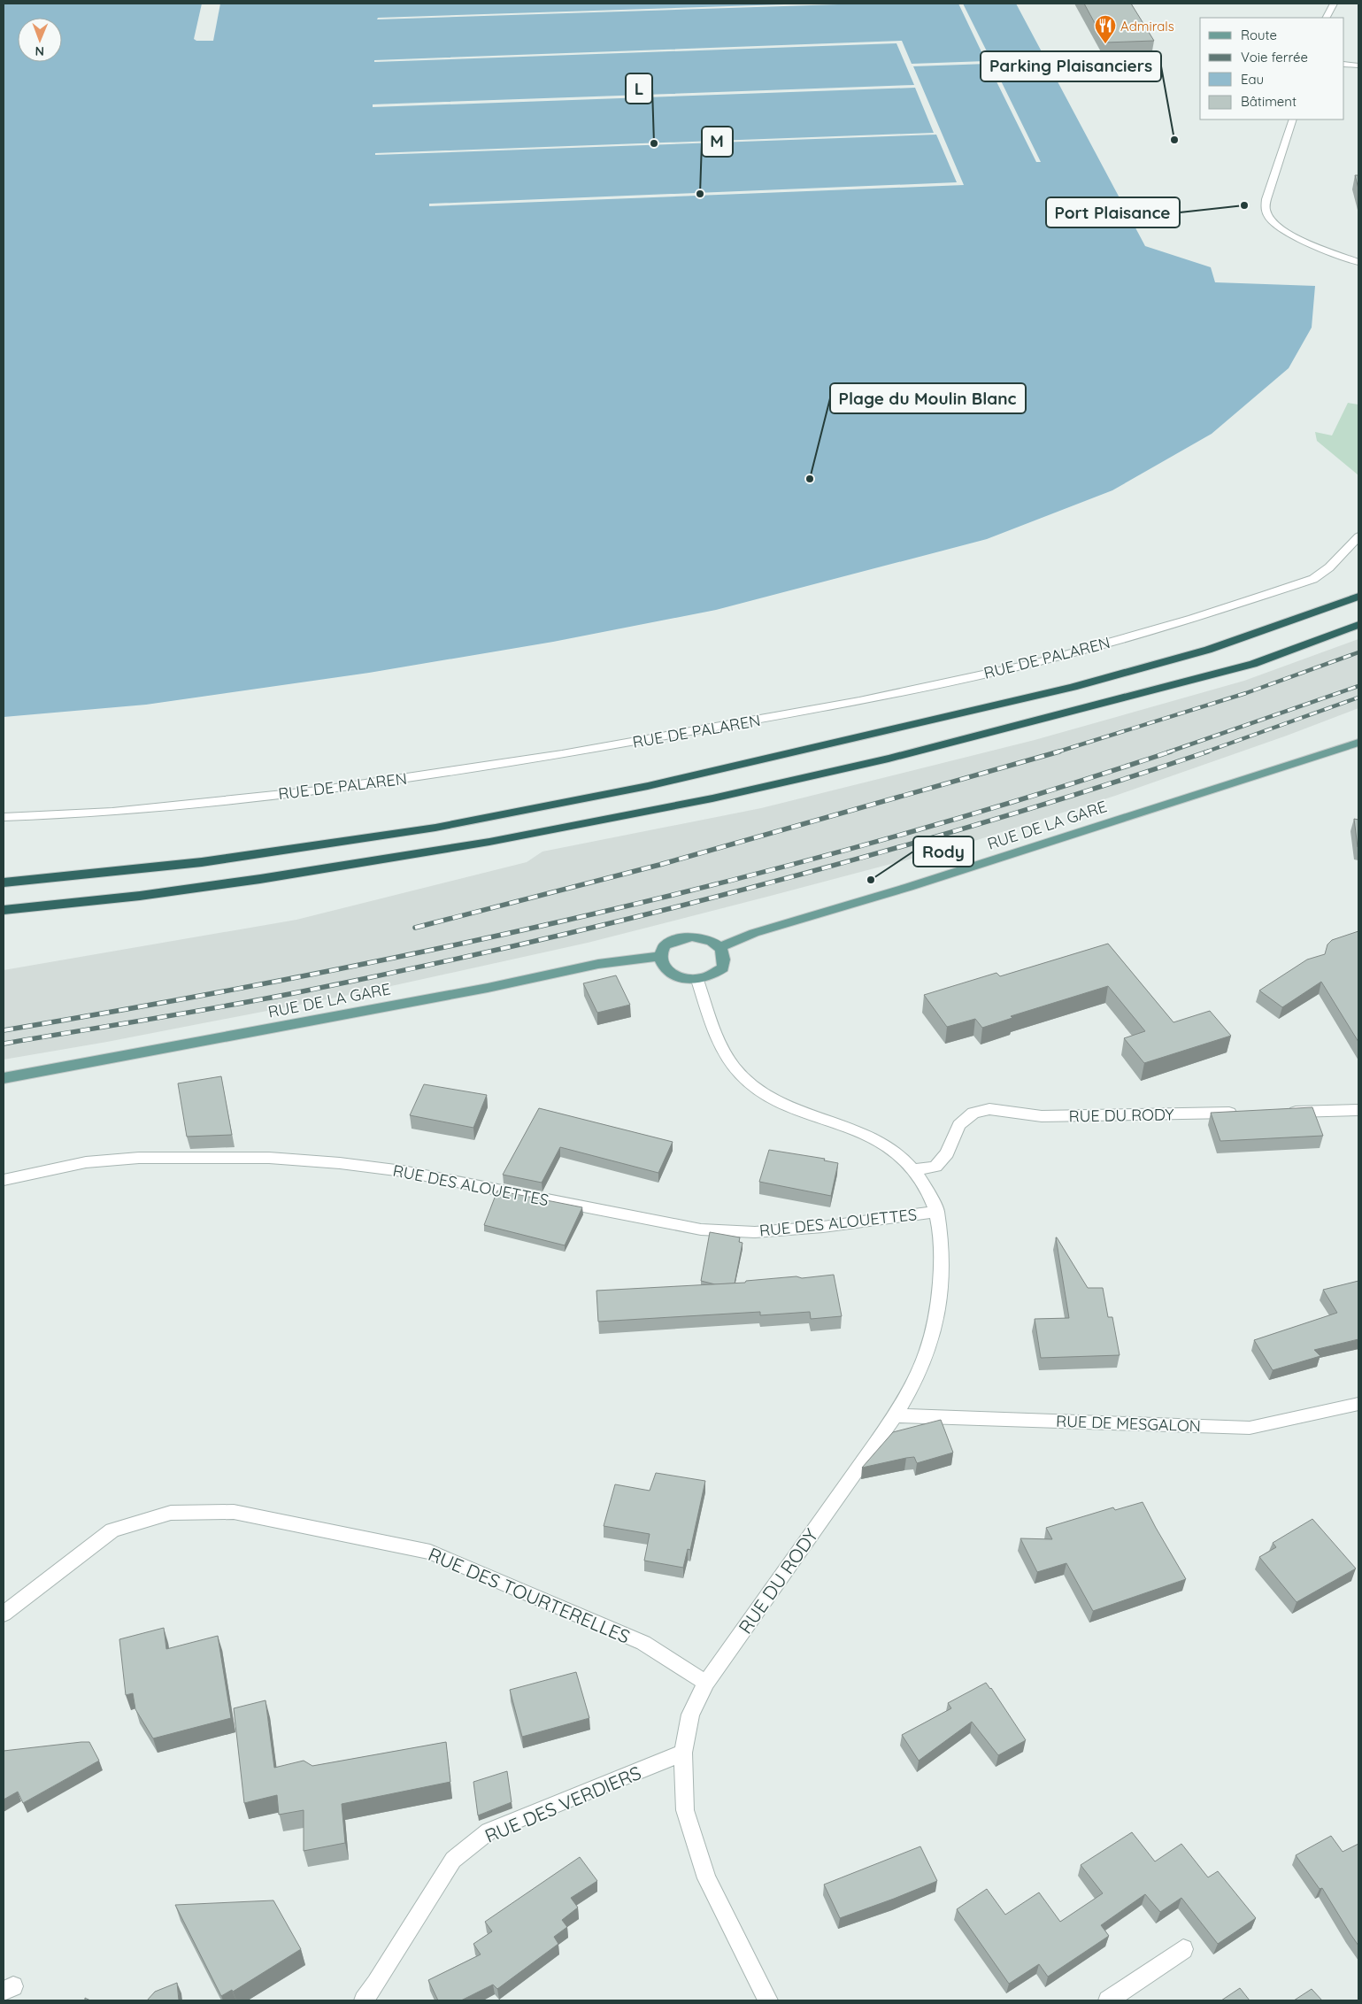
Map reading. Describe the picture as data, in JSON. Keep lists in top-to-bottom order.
{
  "streets": {
    "main road": ["RUE DE LA GARE"],
    "street": [
      "RUE DE PALAREN",
      "RUE DU RODY",
      "RUE DES ALOUETTES",
      "RUE DE MESGALON",
      "RUE DES TOURTERELLES",
      "RUE DES VERDIERS"
    ]
  },
  "crossings": [
    ["RUE DE LA GARE", "RUE DU RODY"],
    ["RUE DU RODY", "RUE DES ALOUETTES"],
    ["RUE DU RODY", "RUE DE MESGALON"],
    ["RUE DU RODY", "RUE DES TOURTERELLES"],
    ["RUE DU RODY", "RUE DES VERDIERS"]
  ],
  "places": {
    "restaurant": ["Admirals"],
    "other": [
      "Parking Plaisanciers",
      "L",
      "M",
      "Port Plaisance",
      "Plage du Moulin Blanc",
      "Rody"
    ]
  },
  "legend": [
    "Route",
    "Voie ferrée",
    "Eau",
    "Bâtiment"
  ],
  "north": "bottom"
}
